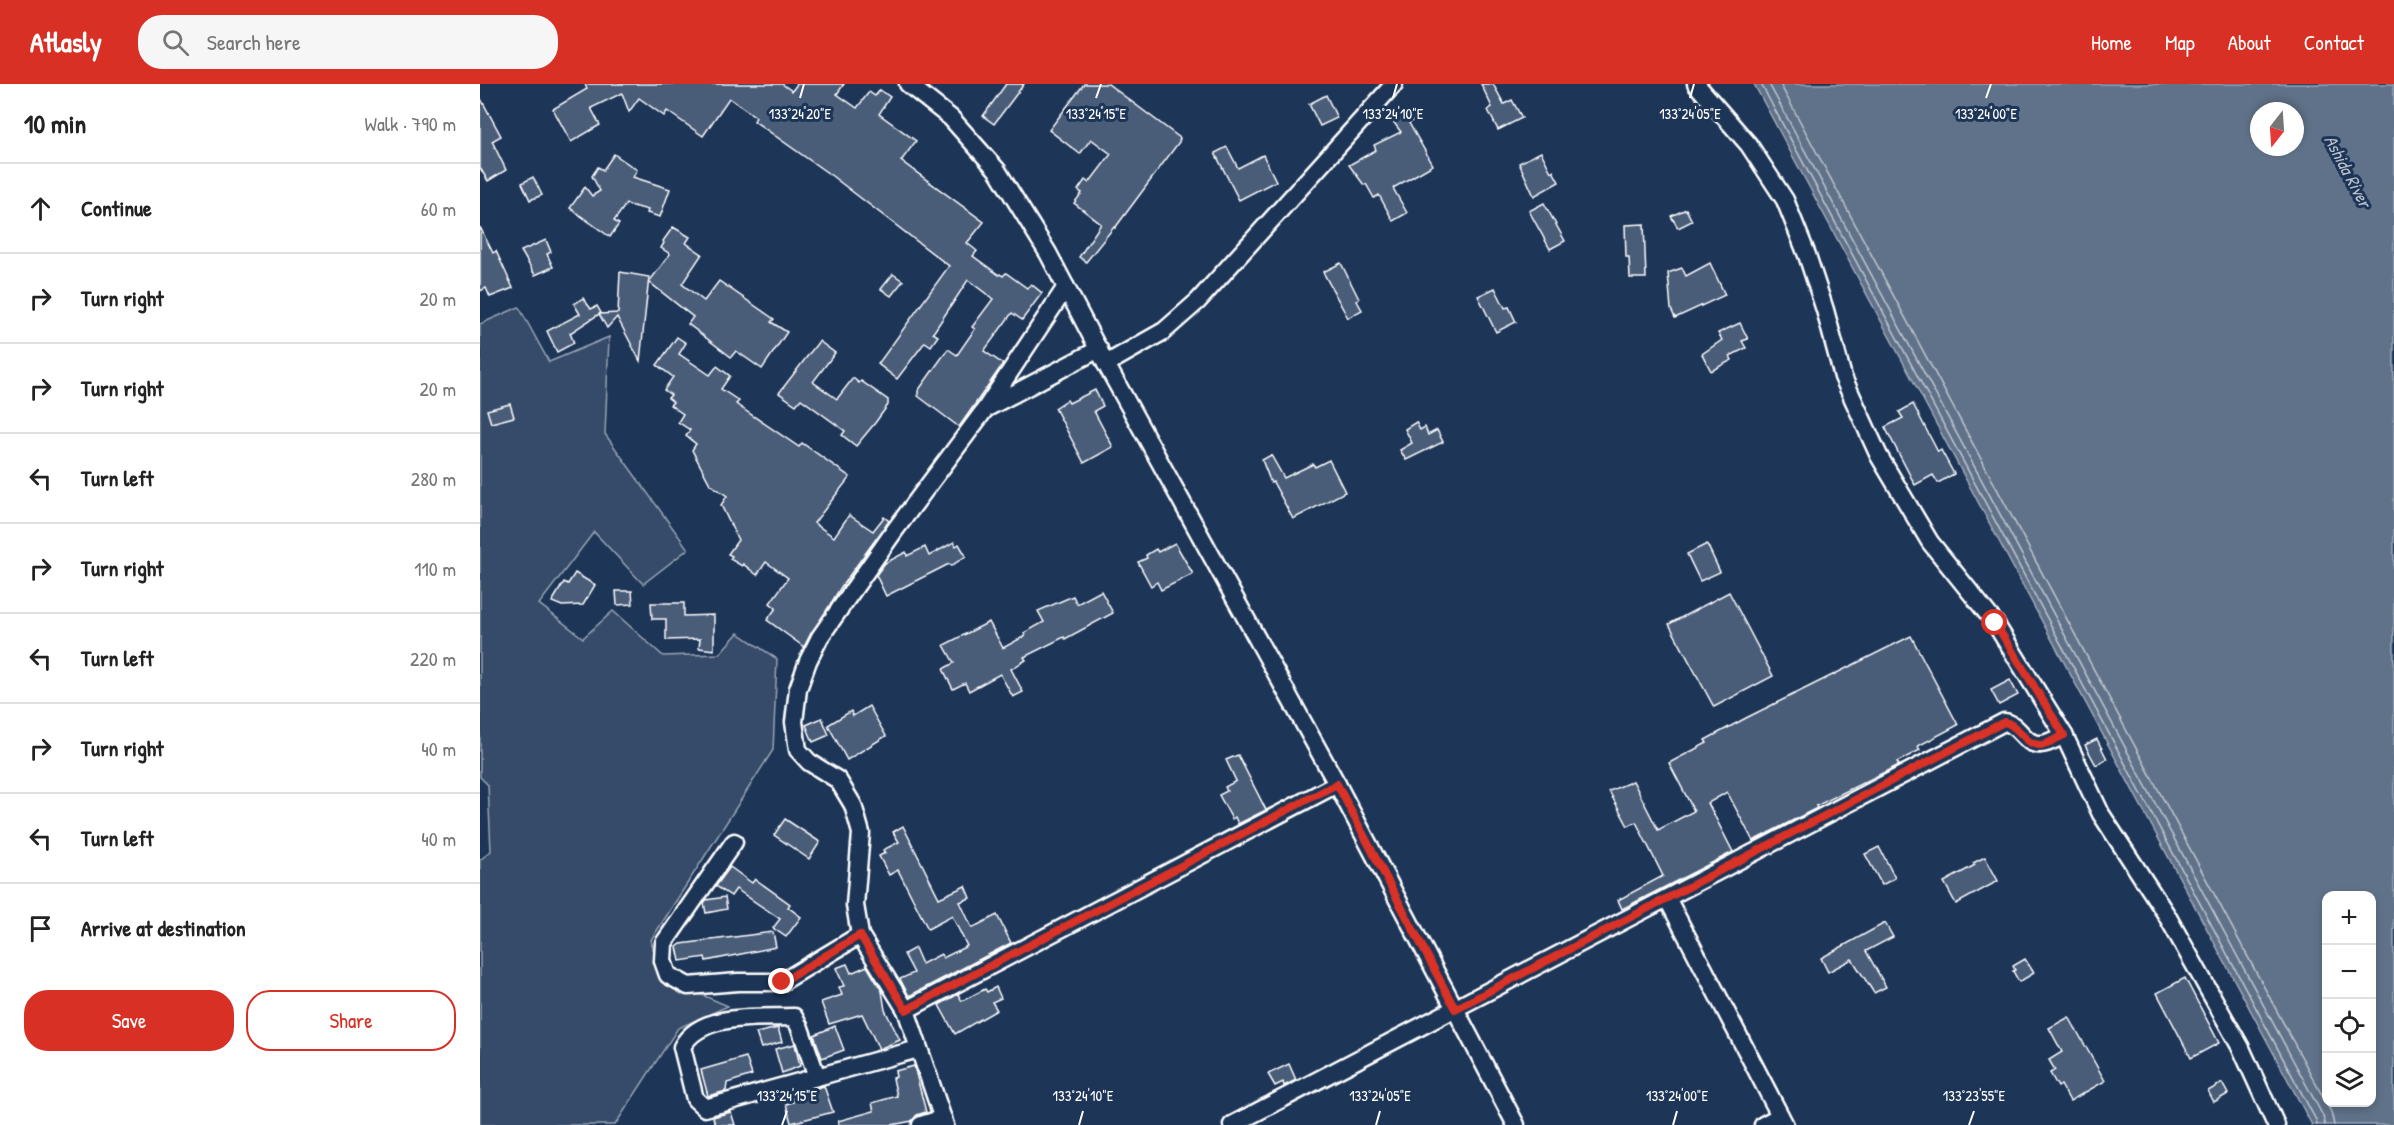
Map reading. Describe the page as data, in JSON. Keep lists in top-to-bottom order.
{
  "water": ["Ashida River"],
  "north": "bottom",
  "page": {
    "header": "Atlasly",
    "search": "Search here",
    "nav": [
      "Home",
      "Map",
      "About",
      "Contact"
    ],
    "heading": ["10 min", "Walk · 790 m"],
    "list": [
      ["Continue", "60 m"],
      ["Turn right", "20 m"],
      ["Turn right", "20 m"],
      ["Turn left", "280 m"],
      ["Turn right", "110 m"],
      ["Turn left", "220 m"],
      ["Turn right", "40 m"],
      ["Turn left", "40 m"],
      "Arrive at destination"
    ],
    "map_buttons": ["+", "−"],
    "buttons": ["Save", "Share"]
  },
  "coordinates": [
    "133°24'20\"E",
    "133°24'15\"E",
    "133°24'10\"E",
    "133°24'05\"E",
    "133°24'00\"E",
    "133°23'55\"E"
  ]
}
